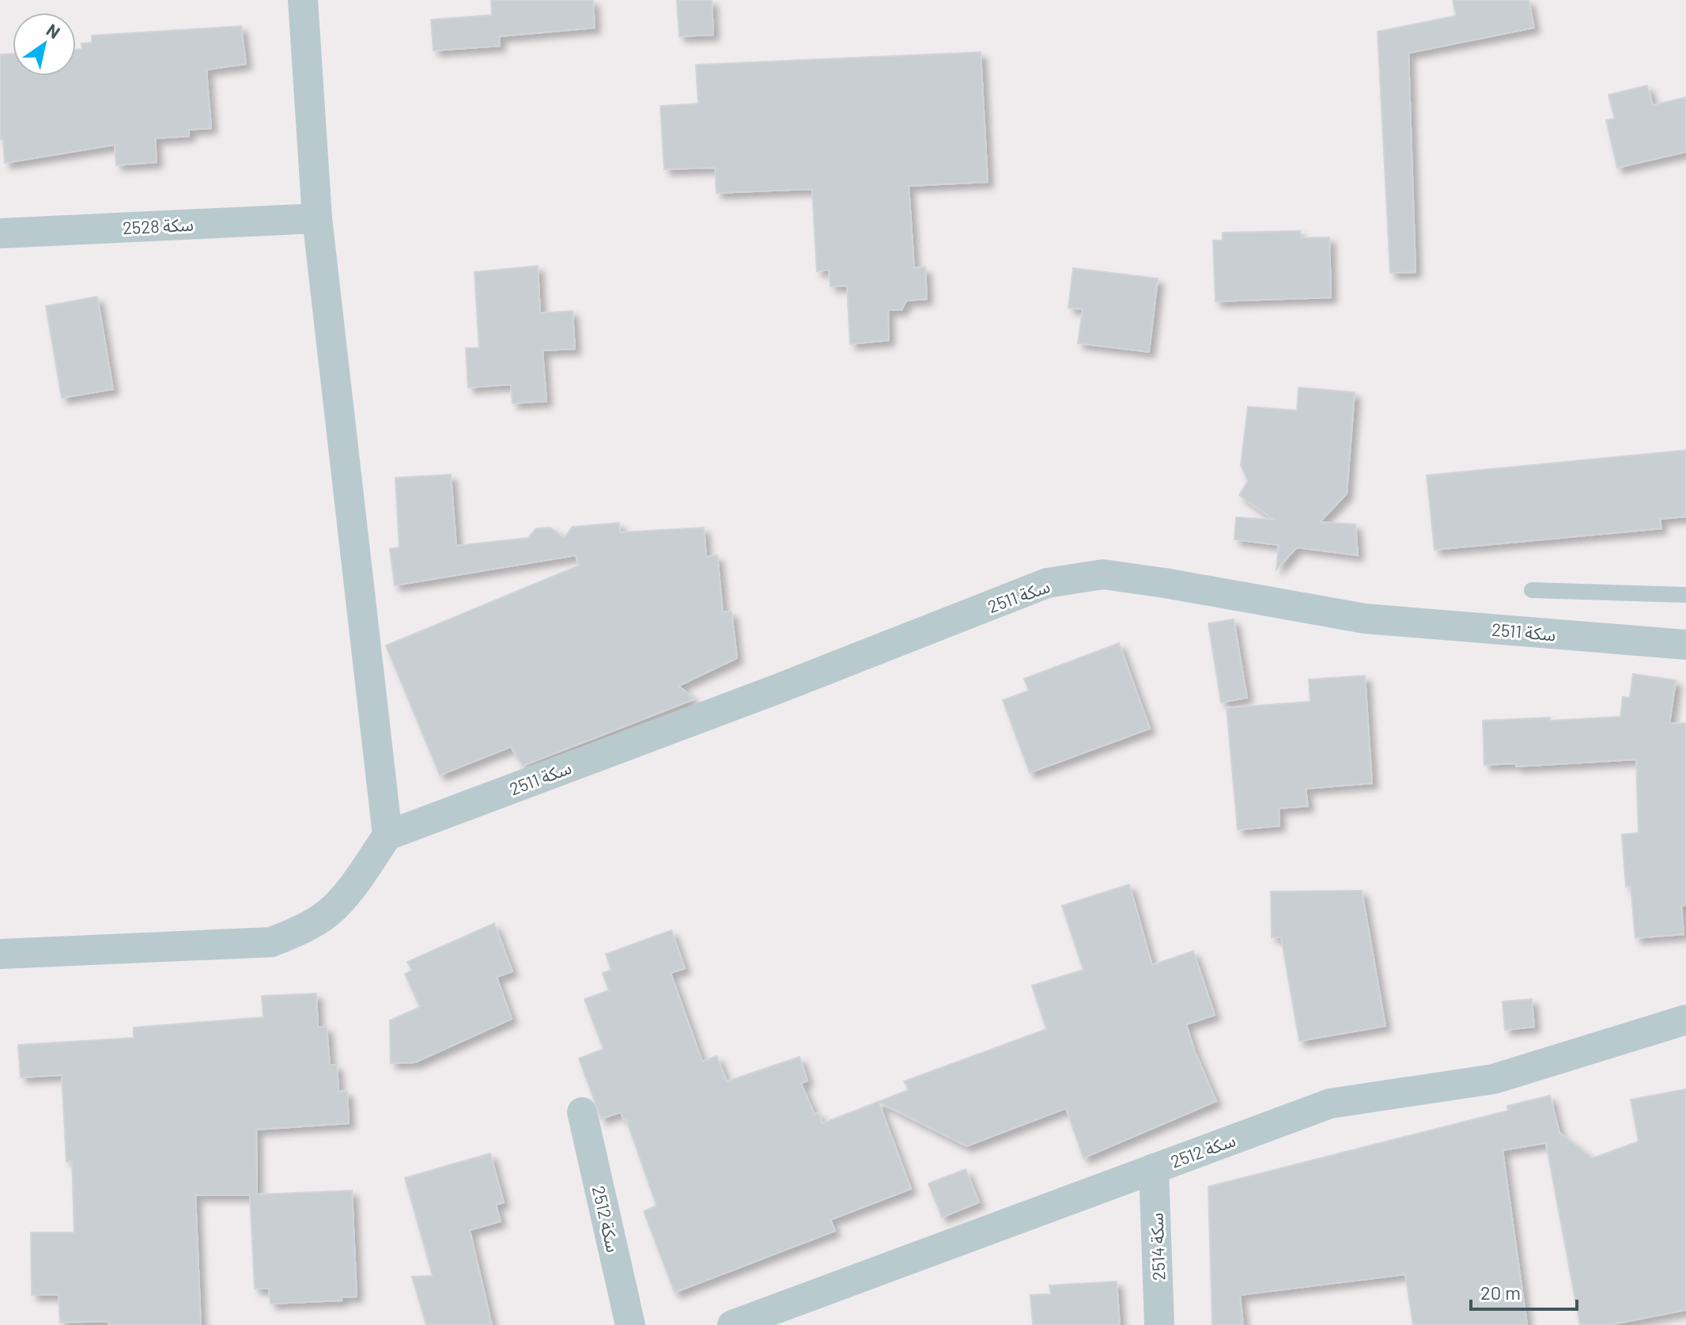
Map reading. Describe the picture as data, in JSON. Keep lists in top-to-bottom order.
{
  "streets": {
    "street": [
      "سكة 2528",
      "سكة 2511",
      "سكة 2512",
      "سكة 2514"
    ]
  },
  "crossings": [
    ["سكة 2512", "سكة 2514"]
  ],
  "scale_bar": "20 m",
  "north": "top right"
}
